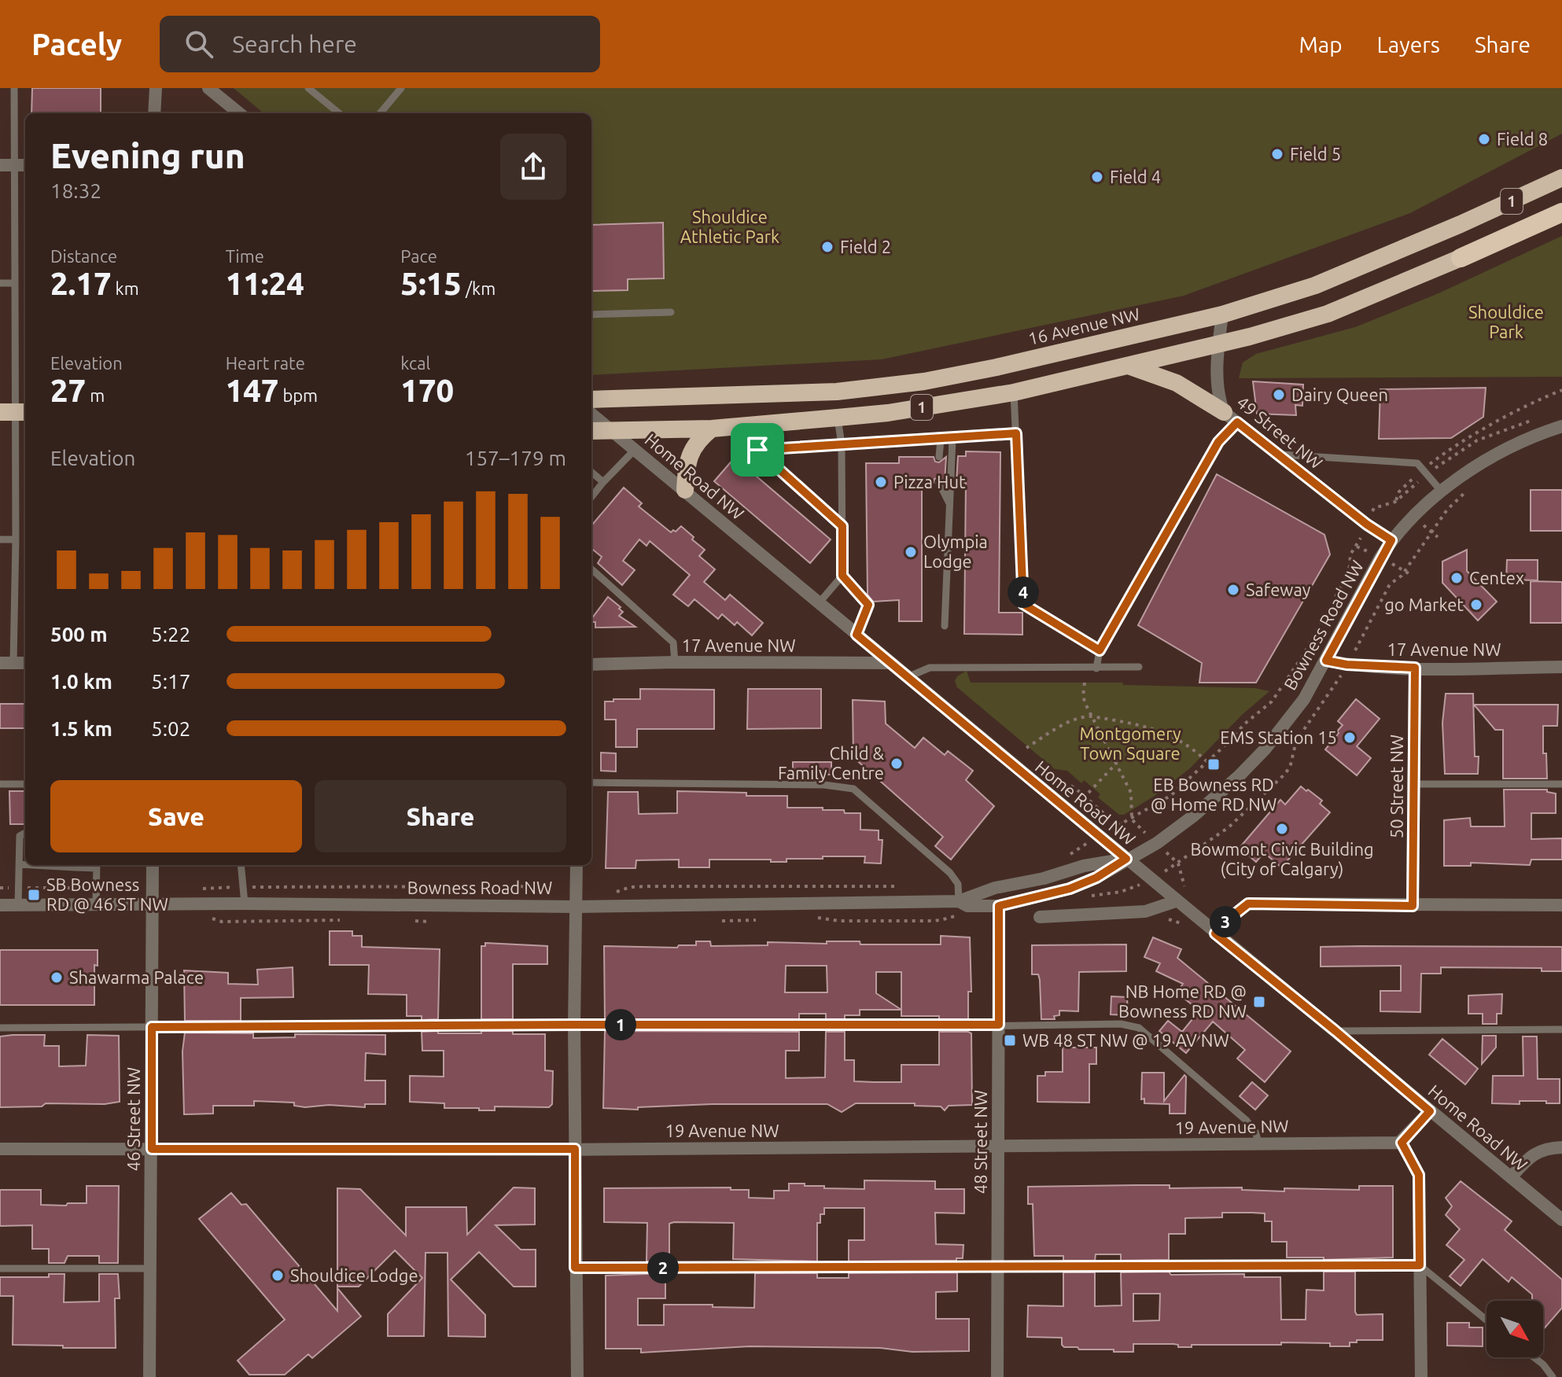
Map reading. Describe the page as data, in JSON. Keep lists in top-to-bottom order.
{
  "streets": {
    "highway": ["1", "16 Avenue NW"],
    "street": [
      "49 Street NW",
      "Home Road NW",
      "Bowness Road NW",
      "17 Avenue NW",
      "50 Street NW",
      "46 Street NW",
      "19 Avenue NW",
      "48 Street NW"
    ]
  },
  "crossings": [
    ["1", "49 Street NW"],
    ["1", "Home Road NW"],
    ["16 Avenue NW", "49 Street NW"],
    ["49 Street NW", "Bowness Road NW"],
    ["Home Road NW", "Bowness Road NW"],
    ["Home Road NW", "17 Avenue NW"],
    ["Bowness Road NW", "17 Avenue NW"],
    ["Bowness Road NW", "46 Street NW"],
    ["Bowness Road NW", "48 Street NW"],
    ["17 Avenue NW", "50 Street NW"],
    ["46 Street NW", "19 Avenue NW"],
    ["19 Avenue NW", "48 Street NW"]
  ],
  "parks": ["Shouldice Athletic Park", "Shouldice Park", "Montgomery Town Square"],
  "places": {
    "other": [
      "Field 8",
      "Field 5",
      "Field 4",
      "Field 2",
      "Dairy Queen",
      "Pizza Hut",
      "Olympia Lodge",
      "Centex",
      "Safeway",
      "go Market",
      "EMS Station 15",
      "Child & Family Centre",
      "Bowmont Civic Building (City of Calgary)",
      "Shawarma Palace",
      "Shouldice Lodge"
    ],
    "transit": [
      "EB Bowness RD @ Home RD NW",
      "SB Bowness RD @ 46 ST NW",
      "NB Home RD @ Bowness RD NW",
      "WB 48 ST NW @ 19 AV NW"
    ]
  },
  "north": "bottom right",
  "page": {
    "header": "Pacely",
    "search": "Search here",
    "nav": ["Map", "Layers", "Share"],
    "heading": ["Evening run", "18:32"],
    "stats": [
      ["Distance", "2.17 km"],
      ["Time", "11:24"],
      ["Pace", "5:15 /km"],
      ["Elevation", "27 m"],
      ["Heart rate", "147 bpm"],
      ["kcal", "170"]
    ],
    "chart": ["Elevation", "157–179 m"],
    "pins": [
      "4",
      "3",
      "1",
      "2"
    ],
    "list": [
      {
        "name": "500 m",
        "note": "5:22"
      },
      {
        "name": "1.0 km",
        "note": "5:17"
      },
      {
        "name": "1.5 km",
        "note": "5:02"
      }
    ],
    "buttons": ["Save", "Share"]
  }
}
